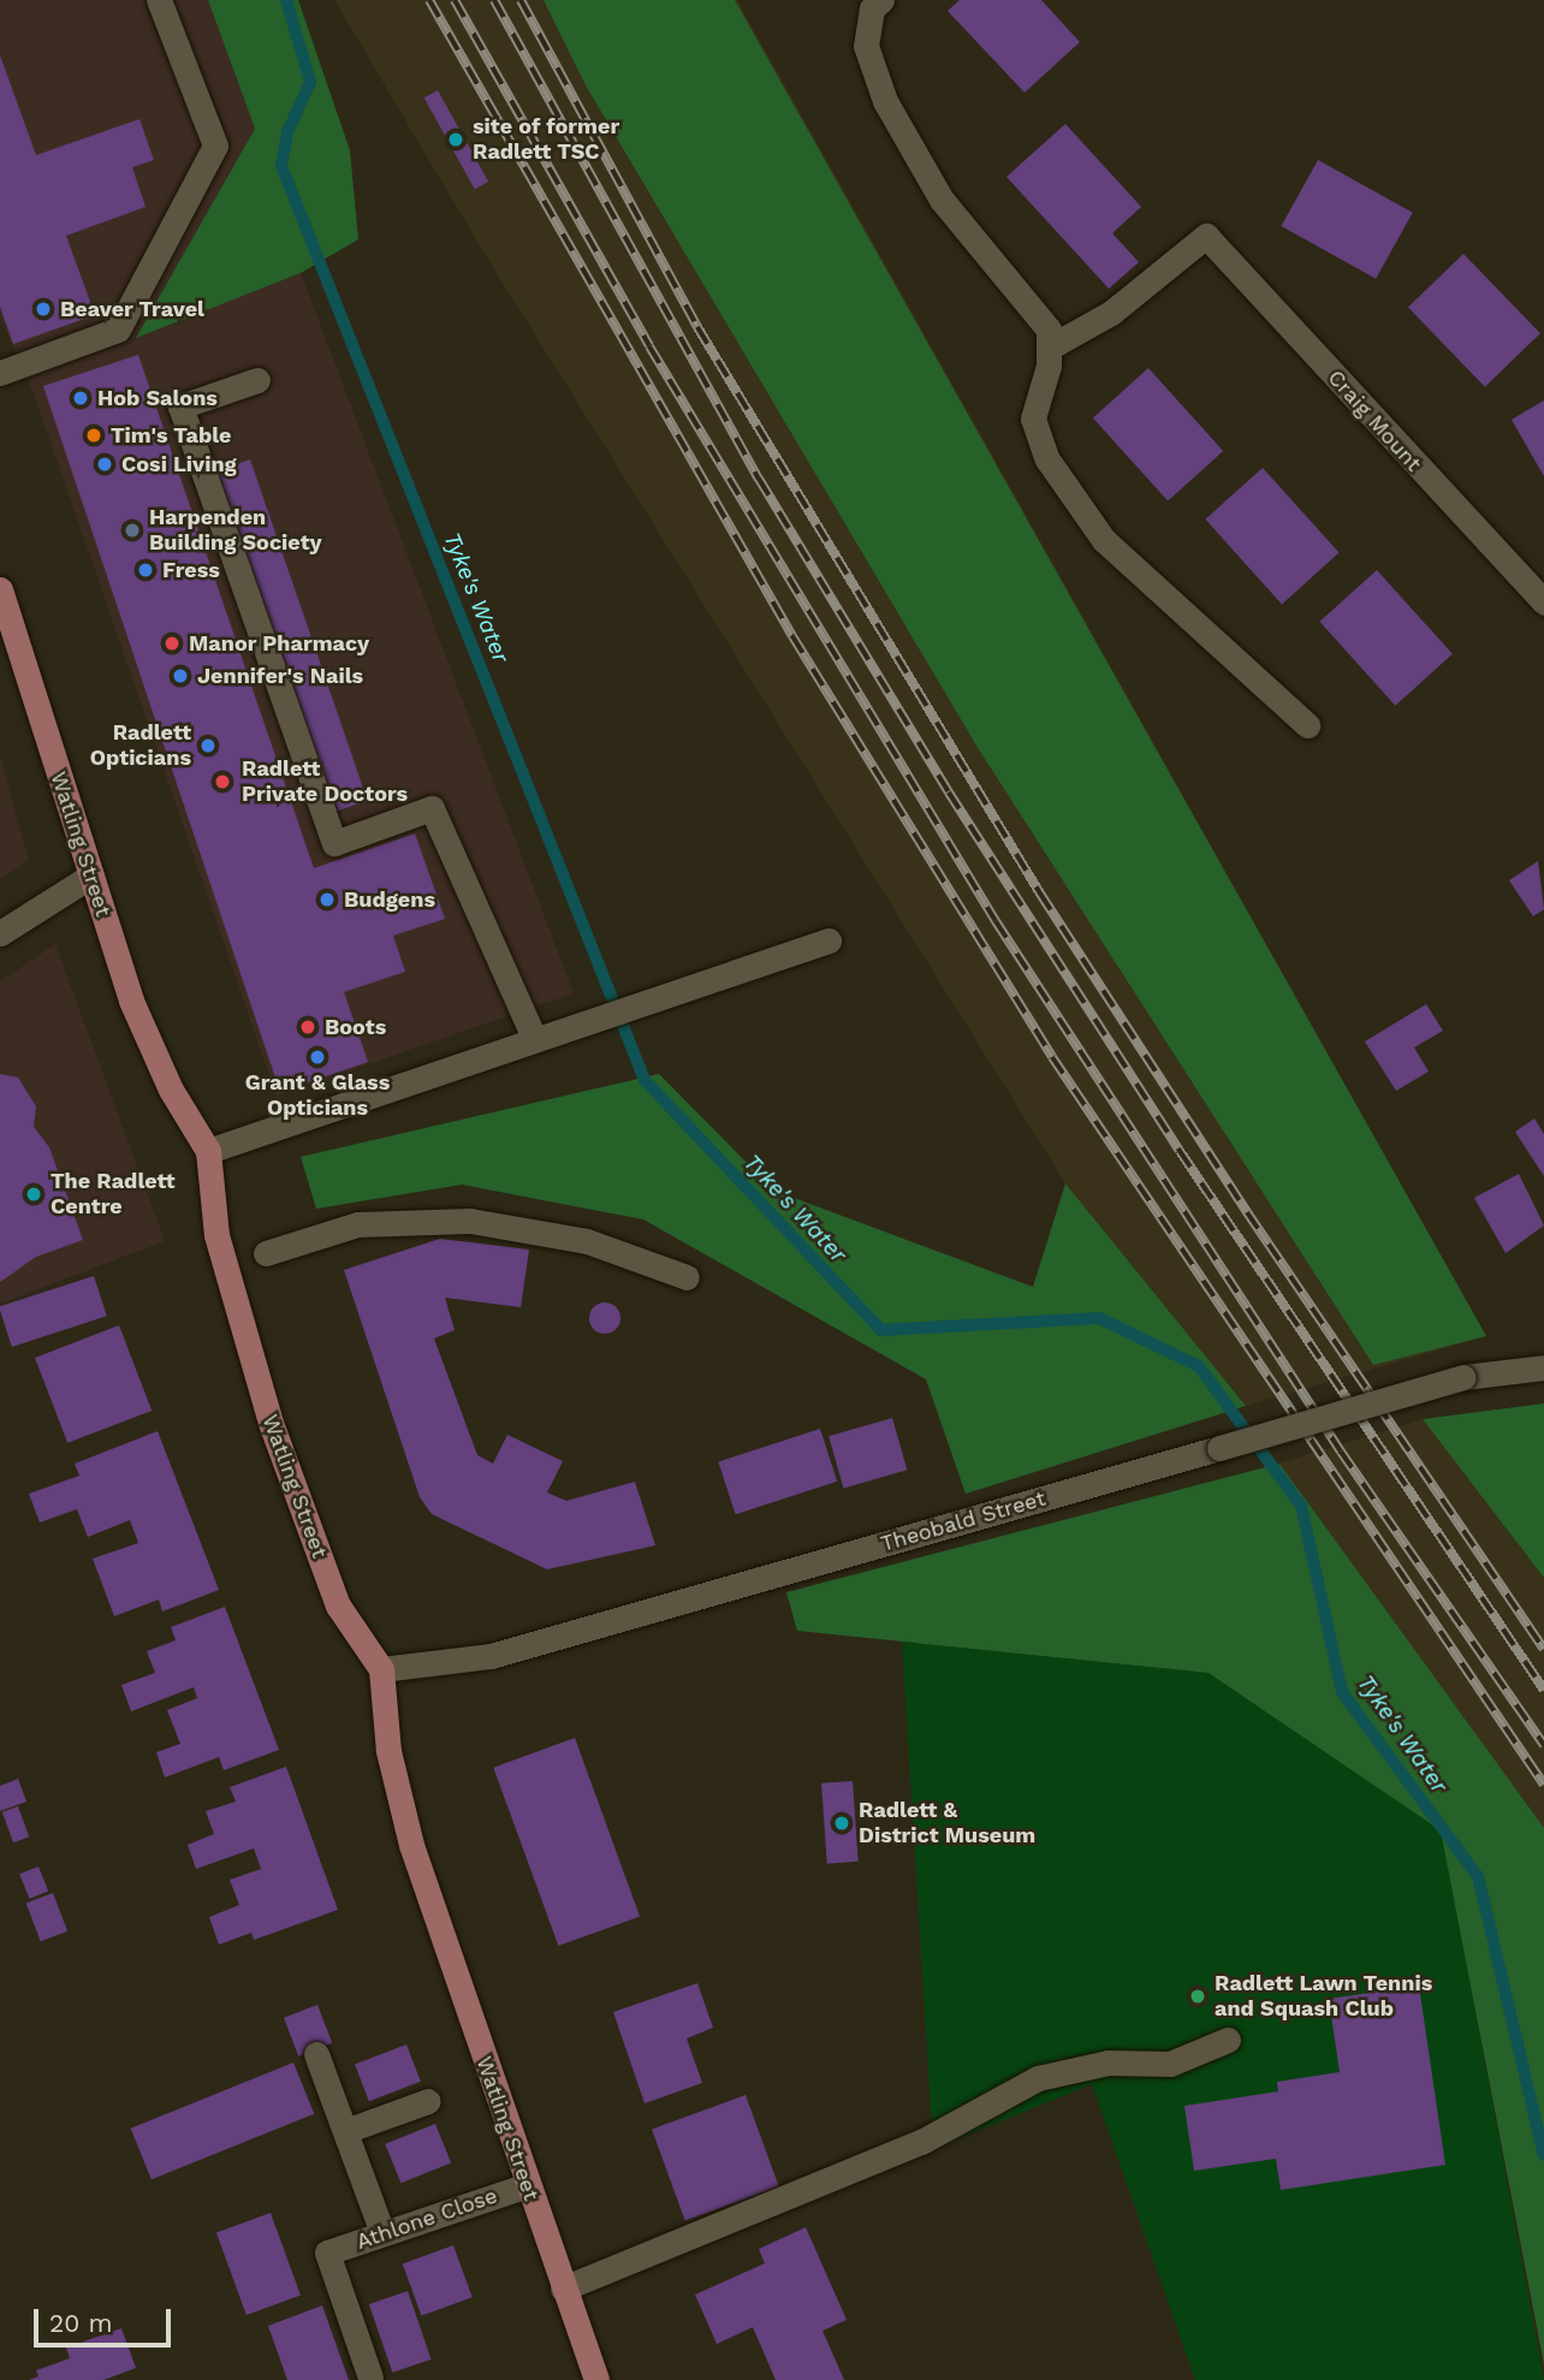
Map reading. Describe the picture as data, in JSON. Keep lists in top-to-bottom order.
{
  "streets": {
    "main road": ["Watling Street"],
    "street": ["Craig Mount", "Theobald Street", "Athlone Close"]
  },
  "crossings": [
    ["Watling Street", "Theobald Street"],
    ["Watling Street", "Athlone Close"]
  ],
  "water": ["Tyke's Water"],
  "places": [
    "site of former Radlett TSC",
    "Beaver Travel",
    "Hob Salons",
    "Tim's Table",
    "Cosi Living",
    "Harpenden Building Society",
    "Fress",
    "Manor Pharmacy",
    "Jennifer's Nails",
    "Radlett Opticians",
    "Radlett Private Doctors",
    "Budgens",
    "Boots",
    "Grant & Glass Opticians",
    "The Radlett Centre",
    "Radlett & District Museum",
    "Radlett Lawn Tennis and Squash Club"
  ],
  "scale_bar": "20 m"
}
